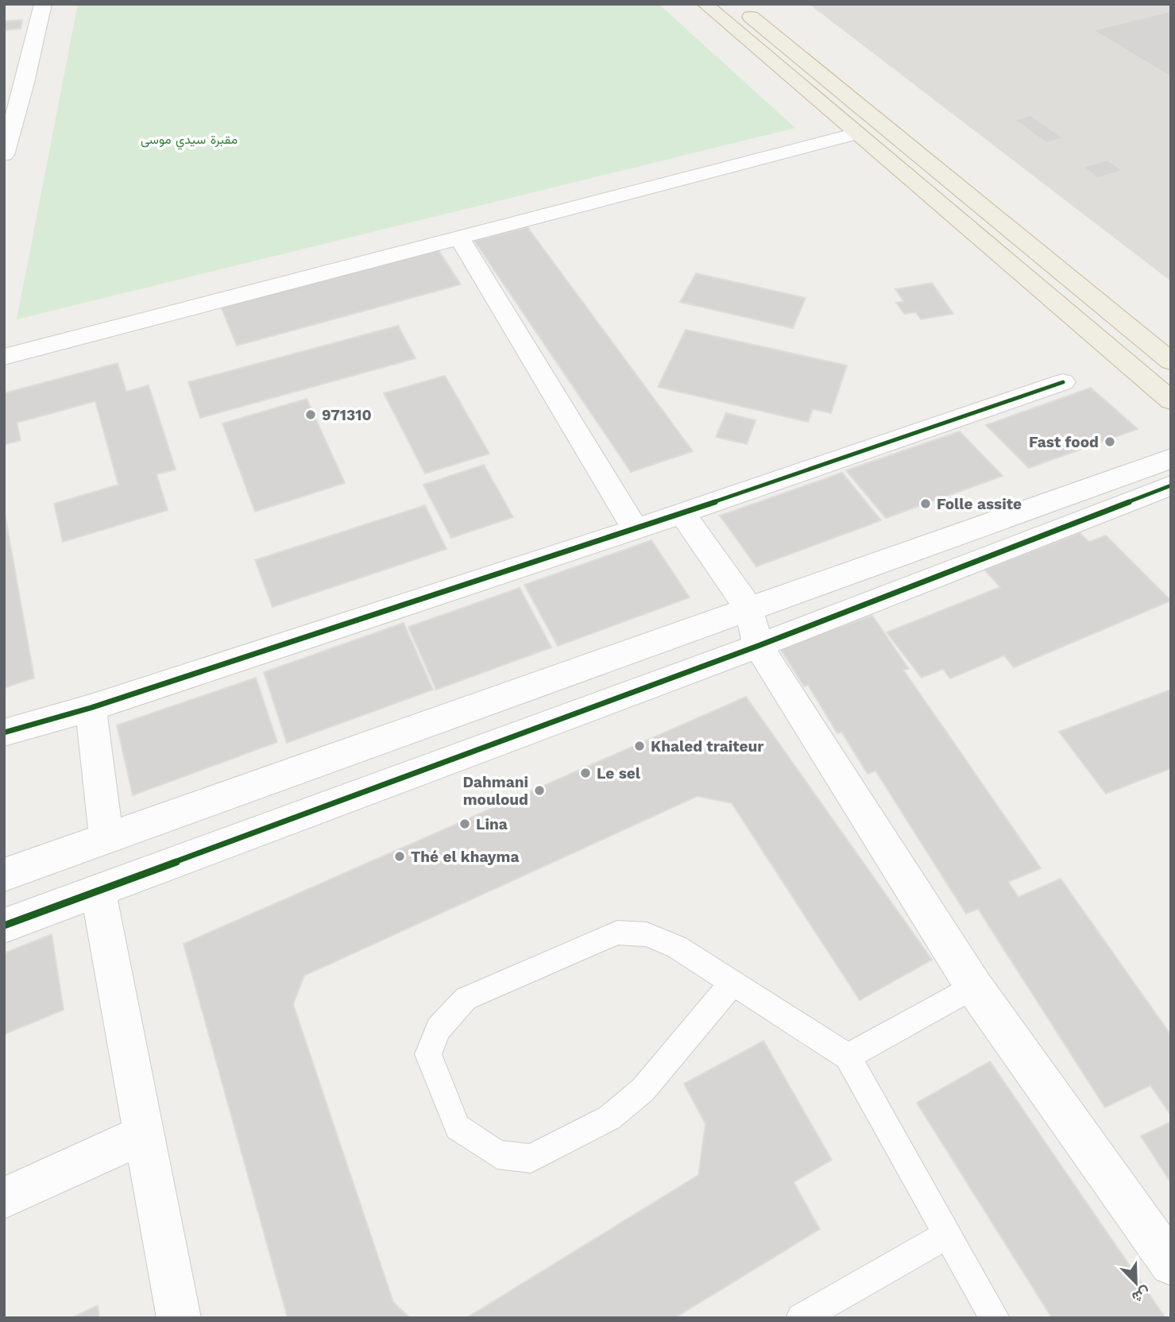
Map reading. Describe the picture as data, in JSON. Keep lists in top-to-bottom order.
{
  "parks": ["مقبرة سيدي موسى"],
  "places": [
    "971310",
    "Fast food",
    "Folle assite",
    "Khaled traiteur",
    "Le sel",
    "Dahmani mouloud",
    "Lina",
    "Thé el khayma"
  ],
  "north": "bottom right"
}
